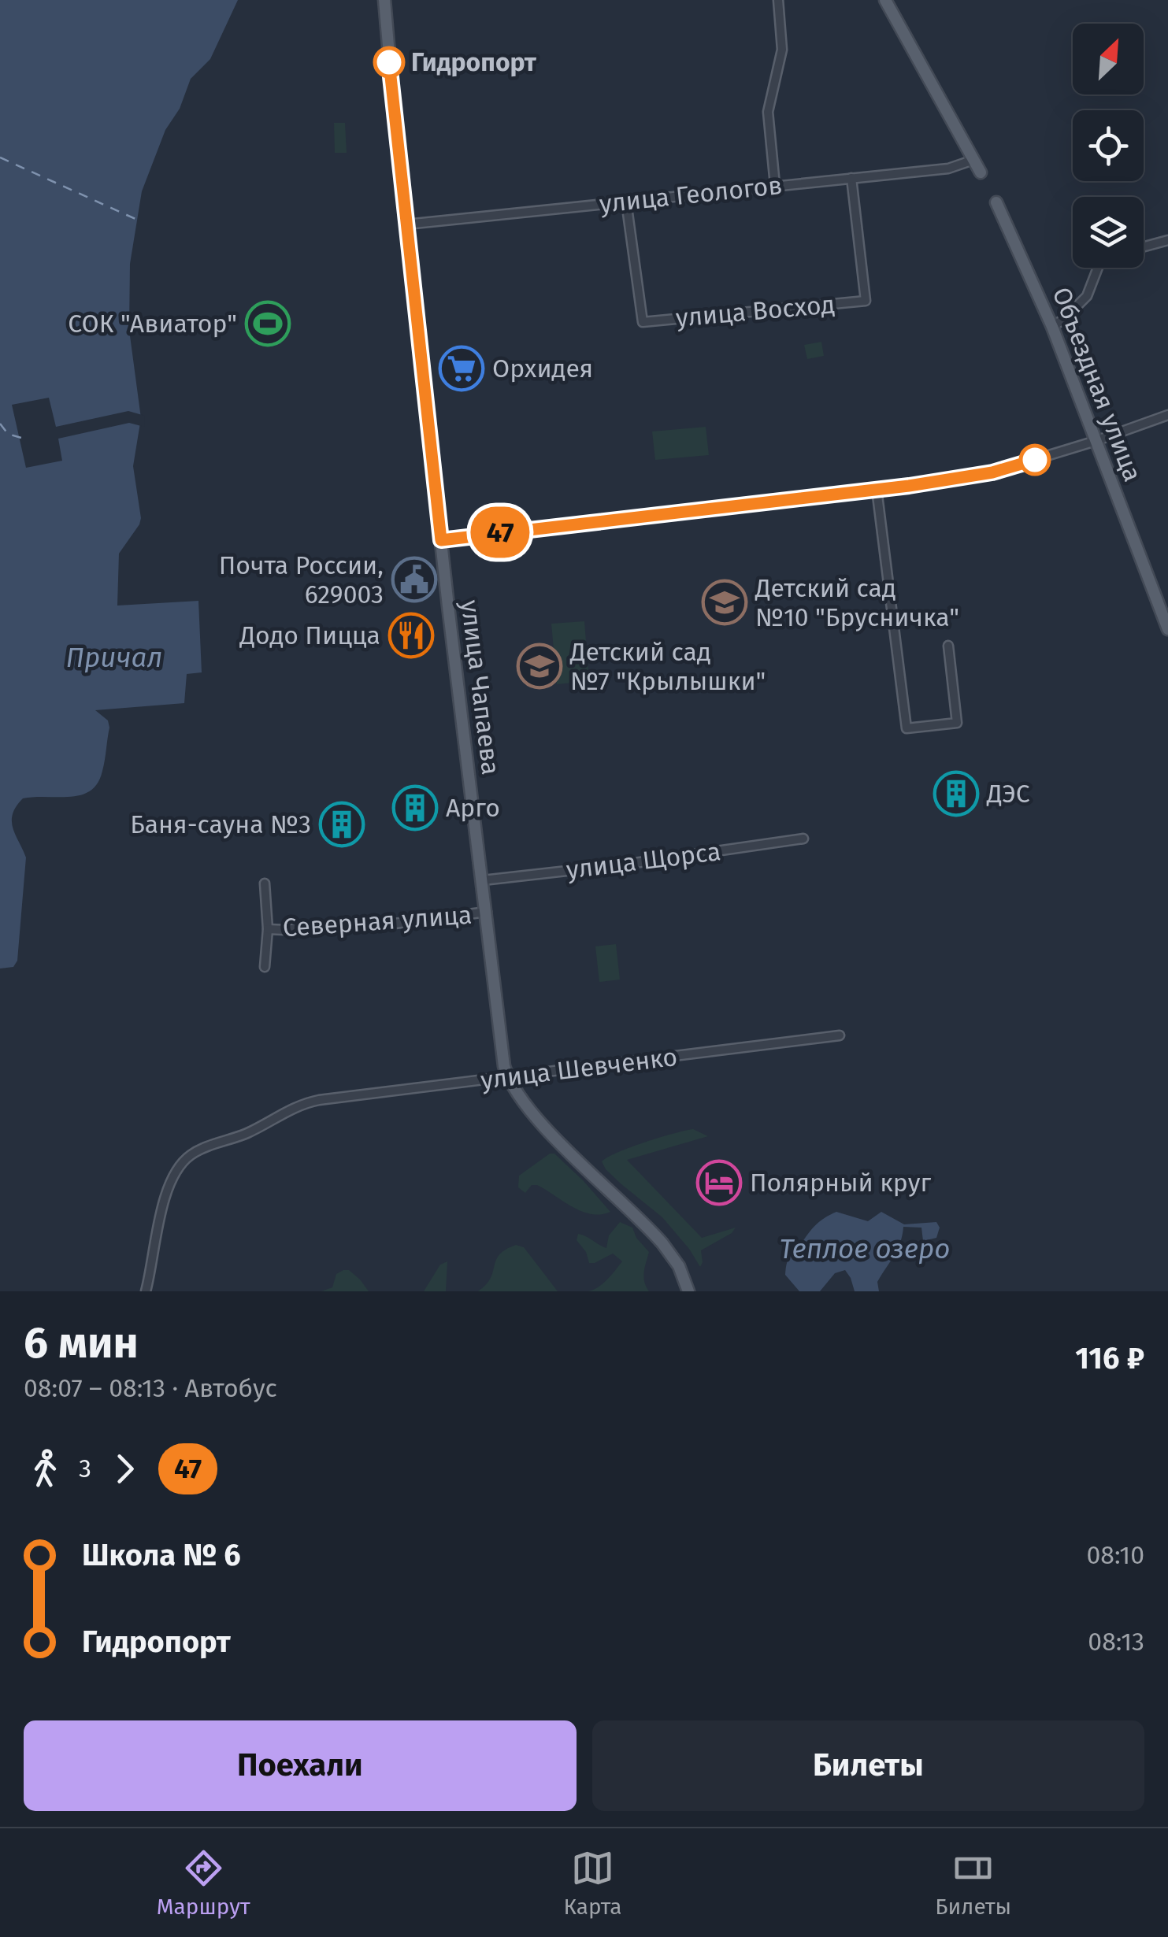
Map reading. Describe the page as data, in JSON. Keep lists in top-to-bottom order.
{
  "streets": {
    "main road": ["Объездная улица", "улица Чапаева"],
    "street": [
      "улица Геологов",
      "улица Восход",
      "улица Щорса",
      "Северная улица",
      "улица Шевченко"
    ]
  },
  "crossings": [
    ["улица Геологов", "улица Восход"],
    ["улица Геологов", "улица Чапаева"],
    ["улица Чапаева", "улица Щорса"],
    ["улица Чапаева", "Северная улица"],
    ["улица Чапаева", "улица Шевченко"]
  ],
  "water": ["Причал", "Теплое озеро"],
  "places": {
    "other": ["Гидропорт"],
    "sports": ["СОК \"Авиатор\""],
    "supermarket": ["Орхидея"],
    "public building": ["Почта России, 629003"],
    "school or university": ["Детский сад №10 \"Брусничка\"", "Детский сад №7 \"Крылышки\""],
    "restaurant": ["Додо Пицца"],
    "building": ["ДЭС", "Арго", "Баня-сауна №3"],
    "hotel": ["Полярный круг"]
  },
  "lines": ["bus line 47"],
  "north": "top right",
  "page": {
    "on_map": "47",
    "heading": ["6 мин", "08:07 – 08:13 · Автобус", "116 ₽"],
    "legs": ["3", "47"],
    "list": [
      {
        "name": "Школа № 6",
        "value": "08:10"
      },
      {
        "name": "Гидропорт",
        "value": "08:13"
      }
    ],
    "buttons": ["Поехали", "Билеты"],
    "tabs": ["Маршрут", "Карта", "Билеты"]
  }
}
